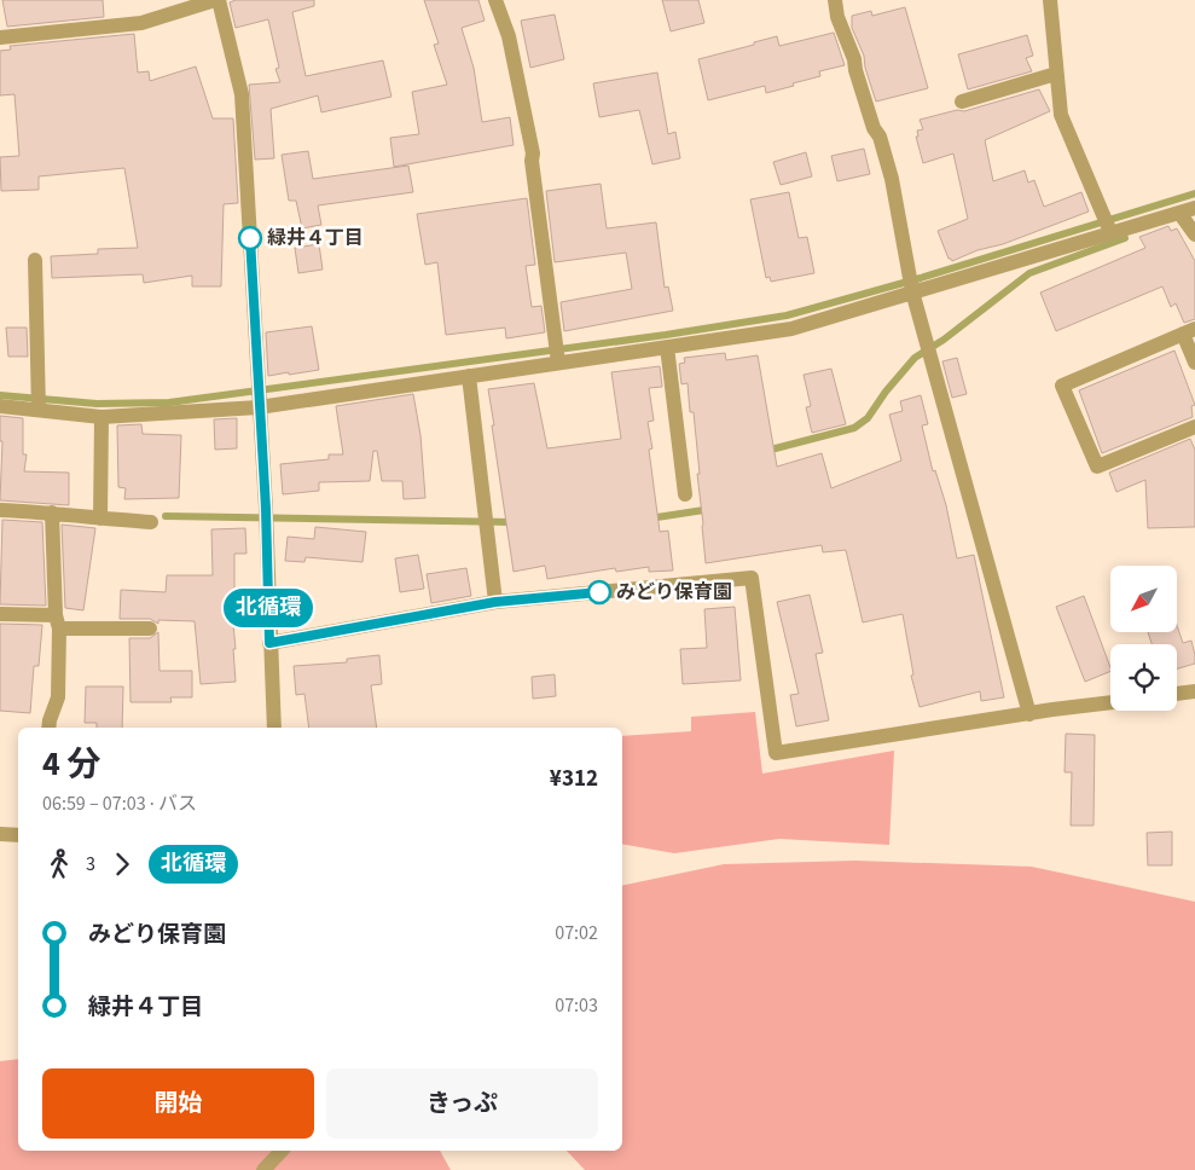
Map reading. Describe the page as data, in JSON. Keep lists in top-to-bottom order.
{
  "places": ["緑井４丁目", "みどり保育園"],
  "lines": ["bus line 北循環"],
  "north": "bottom left",
  "page": {
    "on_map": "北循環",
    "heading": ["4 分", "06:59 – 07:03 · バス", "¥312"],
    "legs": ["3", "北循環"],
    "list": [
      {
        "name": "みどり保育園",
        "value": "07:02"
      },
      {
        "name": "緑井４丁目",
        "value": "07:03"
      }
    ],
    "buttons": ["開始", "きっぷ"]
  }
}
